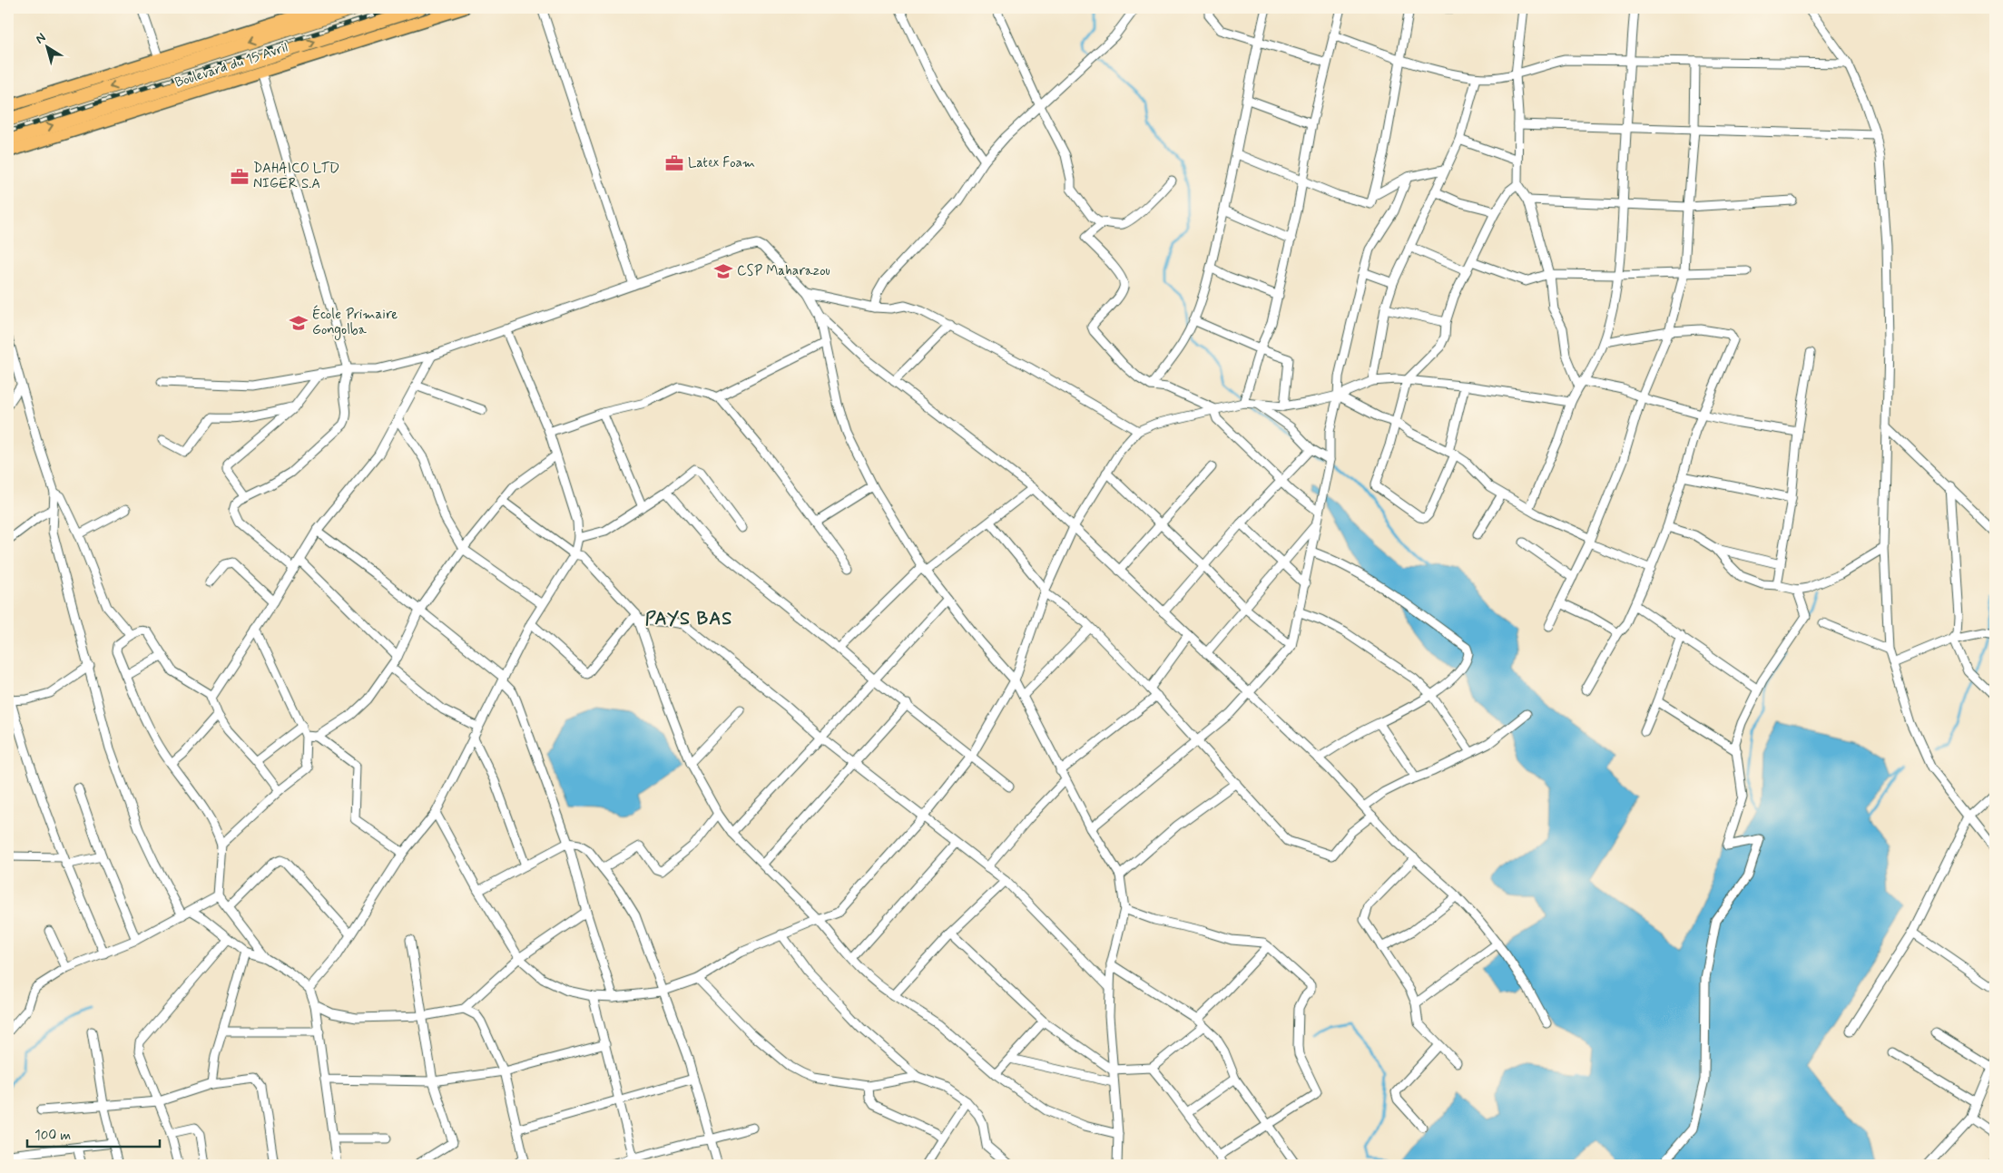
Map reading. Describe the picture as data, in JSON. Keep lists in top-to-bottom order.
{
  "streets": {
    "highway": ["Boulevard du 15 Avril"]
  },
  "districts": ["PAYS BAS"],
  "places": {
    "office": ["Latex Foam", "DAHAICO LTD NIGER S.A"],
    "school or university": ["CSP Maharazou", "École Primaire Gongolba"]
  },
  "scale_bar": "100 m",
  "north": "top left"
}
